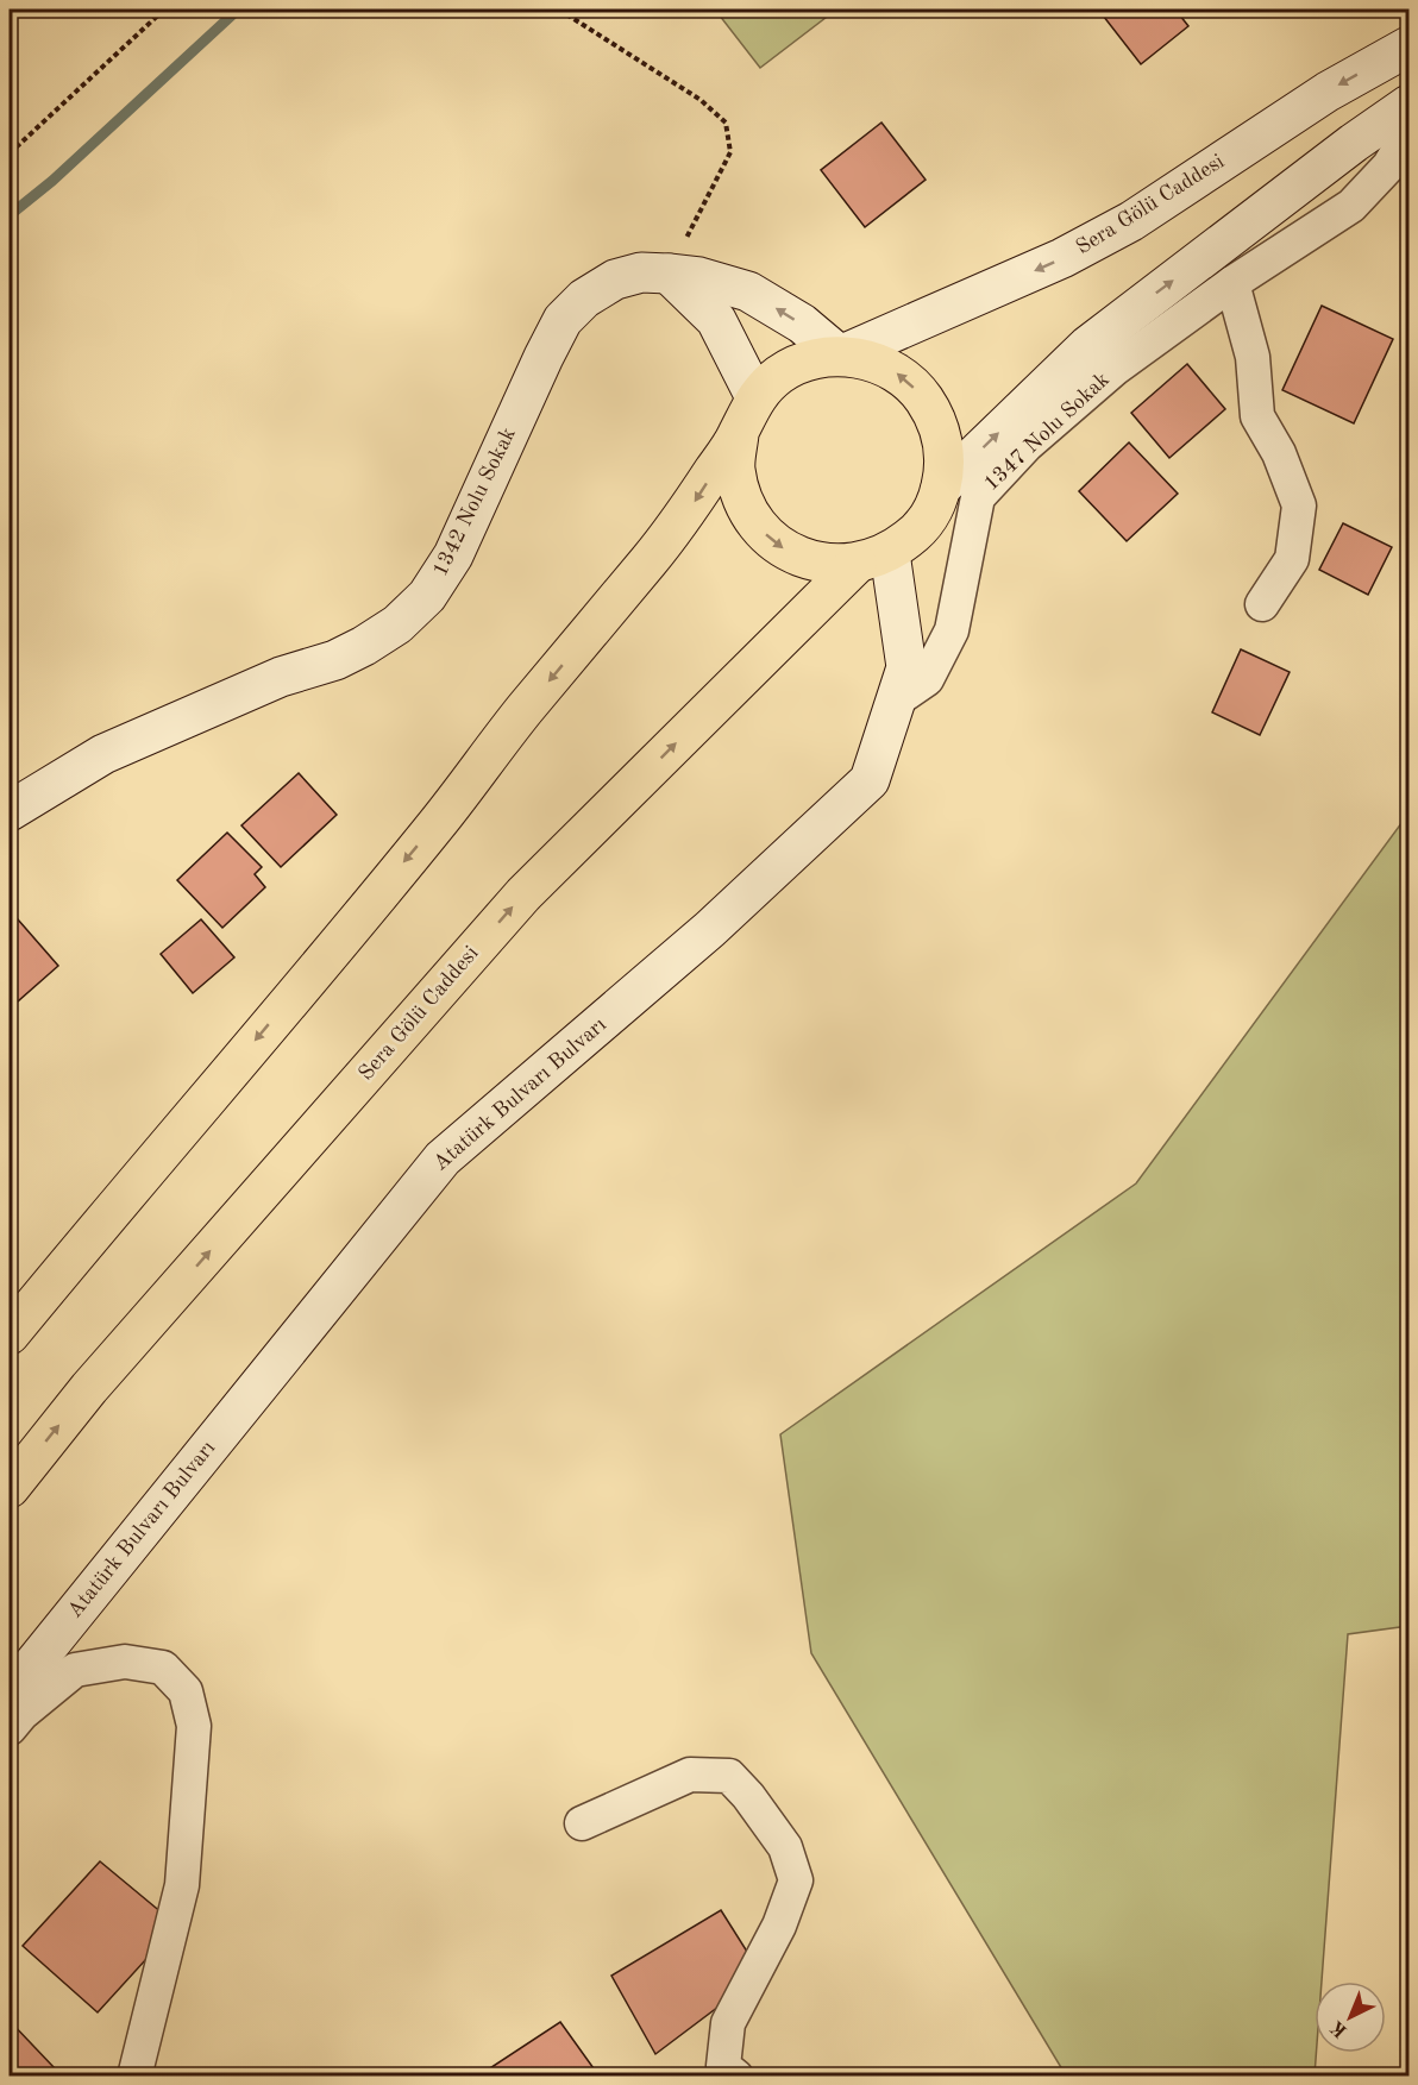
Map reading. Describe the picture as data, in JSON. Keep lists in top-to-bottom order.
{
  "streets": {
    "main road": ["Sera Gölü Caddesi"],
    "street": ["1347 Nolu Sokak", "1342 Nolu Sokak", "Atatürk Bulvarı Bulvarı"]
  },
  "crossings": [
    ["Sera Gölü Caddesi", "1342 Nolu Sokak"],
    ["Sera Gölü Caddesi", "Atatürk Bulvarı Bulvarı"],
    ["1347 Nolu Sokak", "Atatürk Bulvarı Bulvarı"],
    ["1342 Nolu Sokak", "Atatürk Bulvarı Bulvarı"]
  ],
  "north": "bottom left"
}
